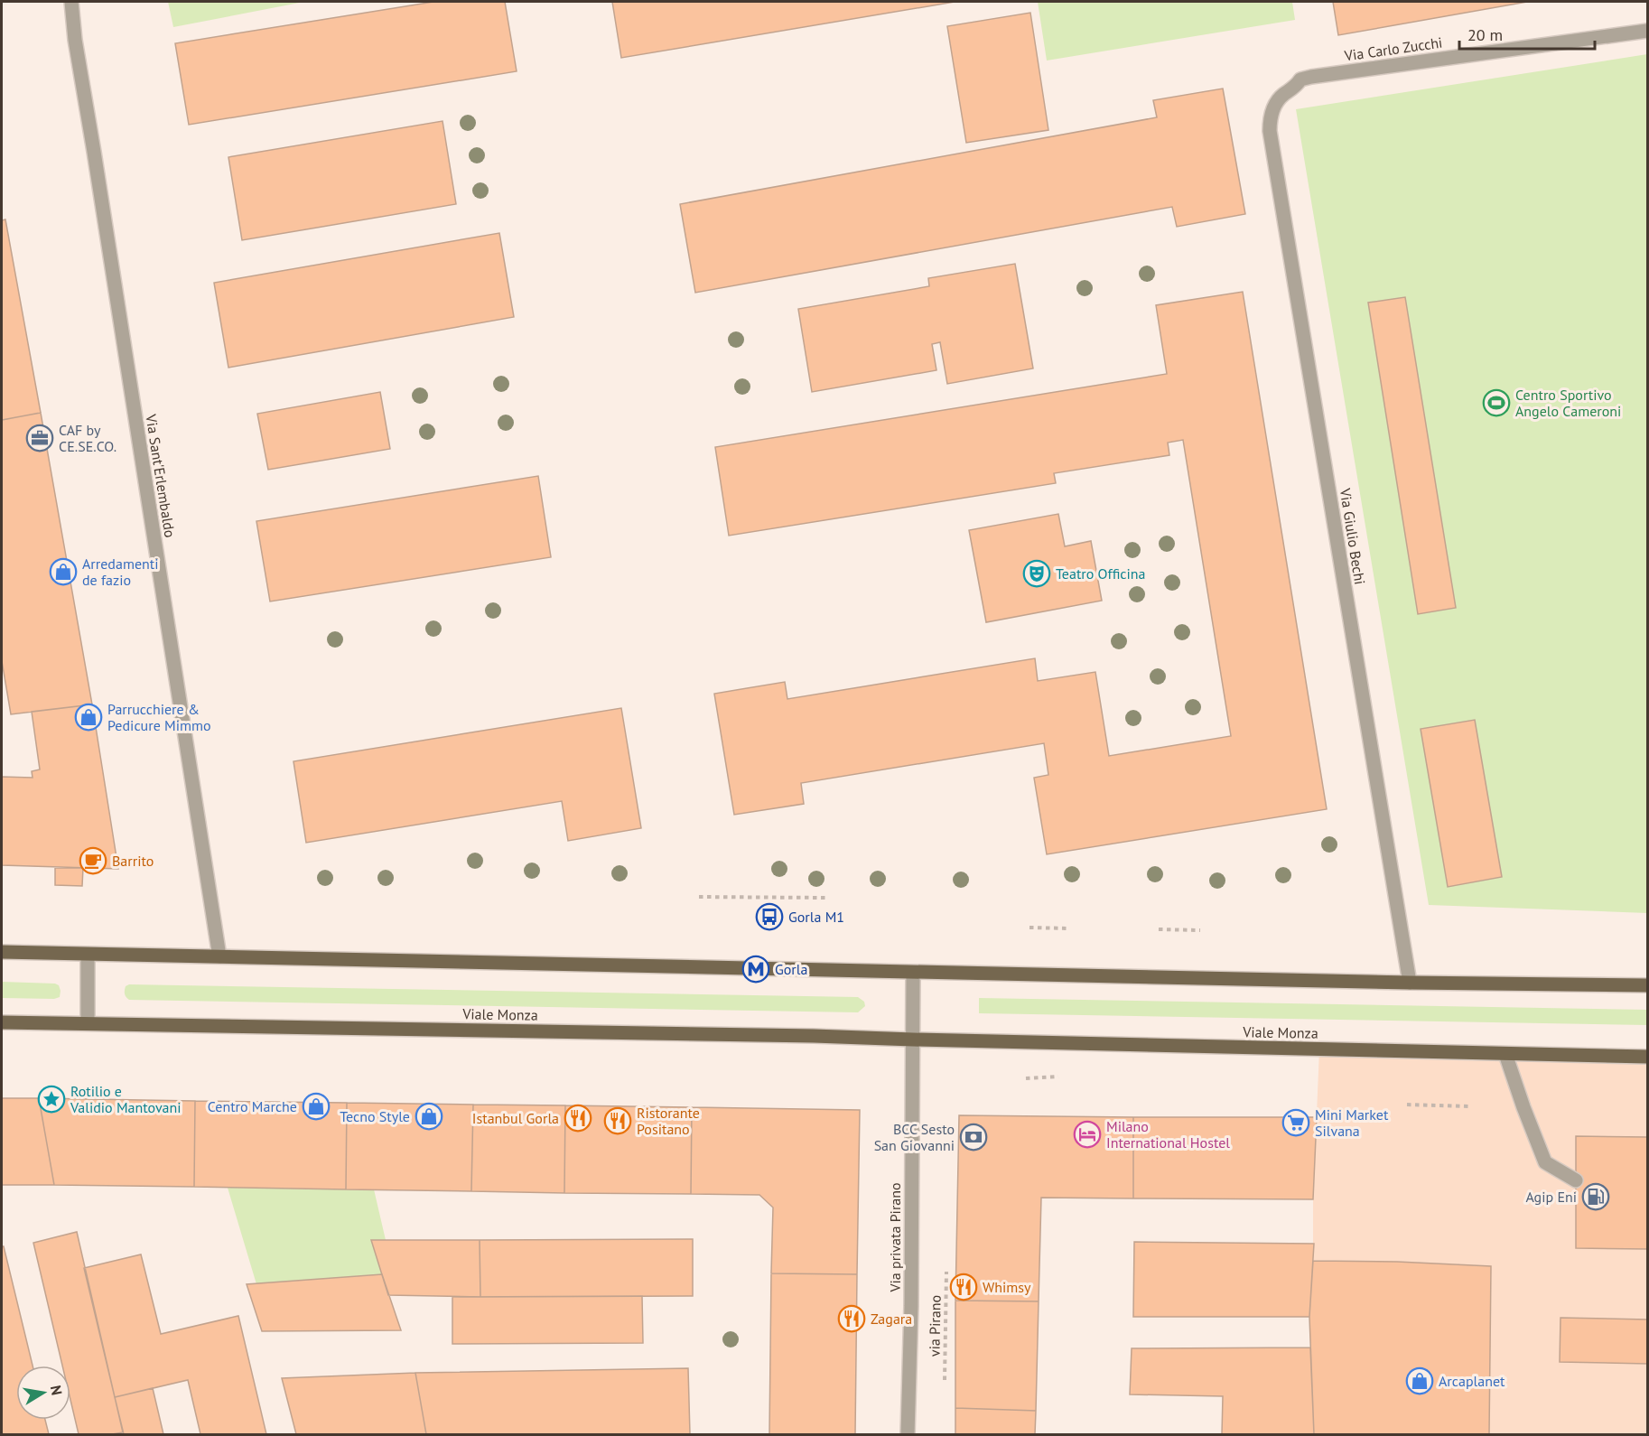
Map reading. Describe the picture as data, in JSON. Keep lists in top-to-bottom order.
{
  "streets": {
    "main road": ["Viale Monza"],
    "street": [
      "Via Carlo Zucchi",
      "Via Sant'Erlembaldo",
      "Via Giulio Bechi",
      "Via privata Pirano"
    ],
    "path": ["via Pirano"]
  },
  "crossings": [
    ["Via Carlo Zucchi", "Via Giulio Bechi"],
    ["Viale Monza", "Via privata Pirano"]
  ],
  "places": {
    "sports": ["Centro Sportivo Angelo Cameroni"],
    "office": ["CAF by CE.SE.CO."],
    "shop": [
      "Arredamenti de fazio",
      "Parrucchiere & Pedicure Mimmo",
      "Centro Marche",
      "Tecno Style",
      "Arcaplanet"
    ],
    "theatre": ["Teatro Officina"],
    "cafe": ["Barrito"],
    "bus stop": ["Gorla M1"],
    "metro station": ["Gorla"],
    "place": ["Rotilio e Validio Mantovani"],
    "restaurant": [
      "Istanbul Gorla",
      "Ristorante Positano",
      "Whimsy",
      "Zagara"
    ],
    "supermarket": ["Mini Market Silvana"],
    "hotel": ["Milano International Hostel"],
    "bank": ["BCC Sesto San Giovanni"],
    "fuel station": ["Agip Eni"]
  },
  "scale_bar": "20 m",
  "north": "right"
}
